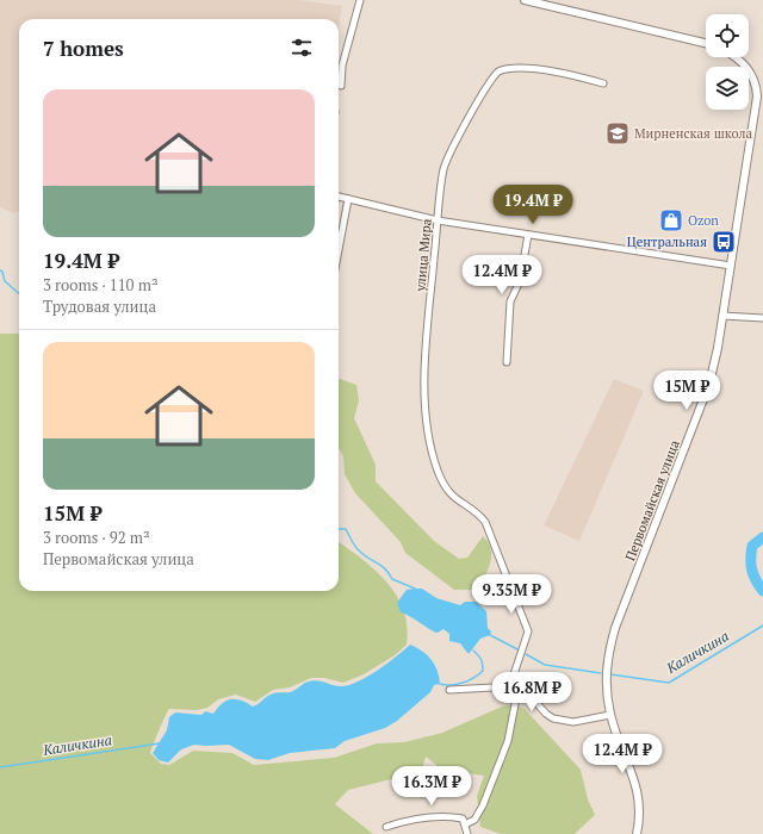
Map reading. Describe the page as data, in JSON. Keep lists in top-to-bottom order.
{
  "streets": {
    "street": ["улица Мира", "Первомайская улица"]
  },
  "water": ["Каличкина"],
  "places": {
    "school or university": ["Мирненская школа"],
    "shop": ["Ozon"],
    "bus stop": ["Центральная"]
  },
  "page": {
    "heading": "7 homes",
    "list": [
      {
        "name": "19.4M ₽",
        "note": "3 rooms · 110 m² · Трудовая улица"
      },
      {
        "name": "15M ₽",
        "note": "3 rooms · 92 m² · Первомайская улица"
      }
    ],
    "price": [
      "19.4M ₽",
      "12.4M ₽",
      "15M ₽",
      "9.35M ₽",
      "16.8M ₽",
      "12.4M ₽",
      "16.3M ₽"
    ]
  }
}
